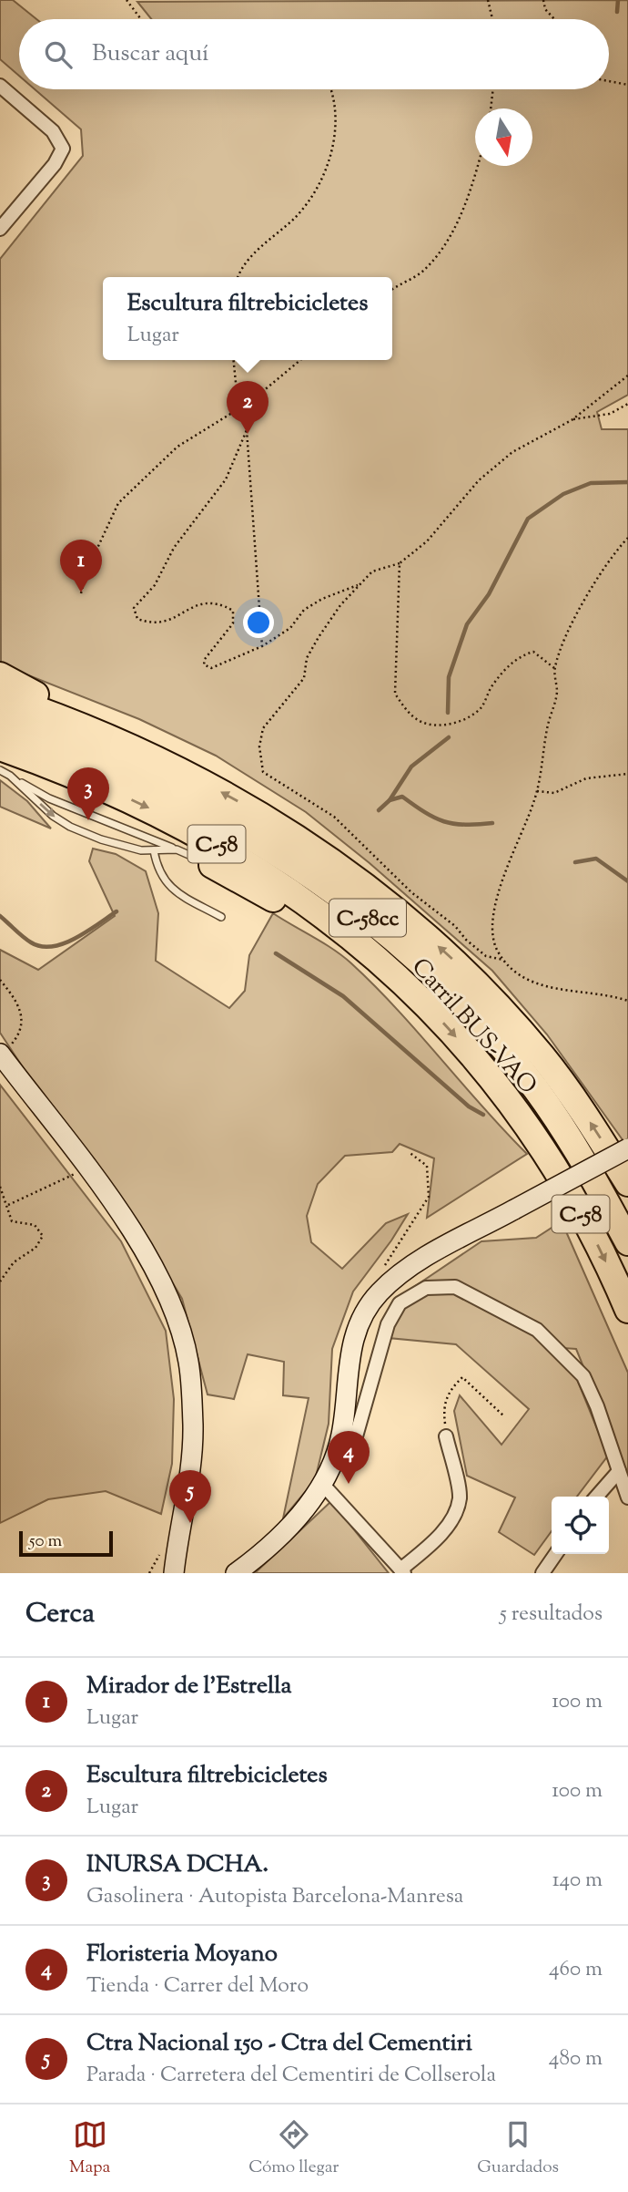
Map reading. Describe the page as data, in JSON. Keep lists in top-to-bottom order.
{
  "streets": {
    "highway": ["C-58", "C-58cc", "Carril BUS-VAO"]
  },
  "scale_bar": "50 m",
  "north": "bottom",
  "page": {
    "search": "Buscar aquí",
    "popup": ["Escultura filtrebicicletes", "Lugar"],
    "pins": [
      "2",
      "1",
      "3",
      "4",
      "5"
    ],
    "scale": "50 m",
    "heading": ["Cerca", "5 resultados"],
    "list": [
      {
        "mark": "1",
        "name": "Mirador de l'Estrella",
        "note": "Lugar",
        "value": "100 m"
      },
      {
        "mark": "2",
        "name": "Escultura filtrebicicletes",
        "note": "Lugar",
        "value": "100 m"
      },
      {
        "mark": "3",
        "name": "INURSA DCHA.",
        "note": "Gasolinera · Autopista Barcelona-Manresa",
        "value": "140 m"
      },
      {
        "mark": "4",
        "name": "Floristeria Moyano",
        "note": "Tienda · Carrer del Moro",
        "value": "460 m"
      },
      {
        "mark": "5",
        "name": "Ctra Nacional 150 - Ctra del Cementiri",
        "note": "Parada · Carretera del Cementiri de Collserola",
        "value": "480 m"
      }
    ],
    "nav": ["Mapa", "Cómo llegar", "Guardados"]
  }
}
